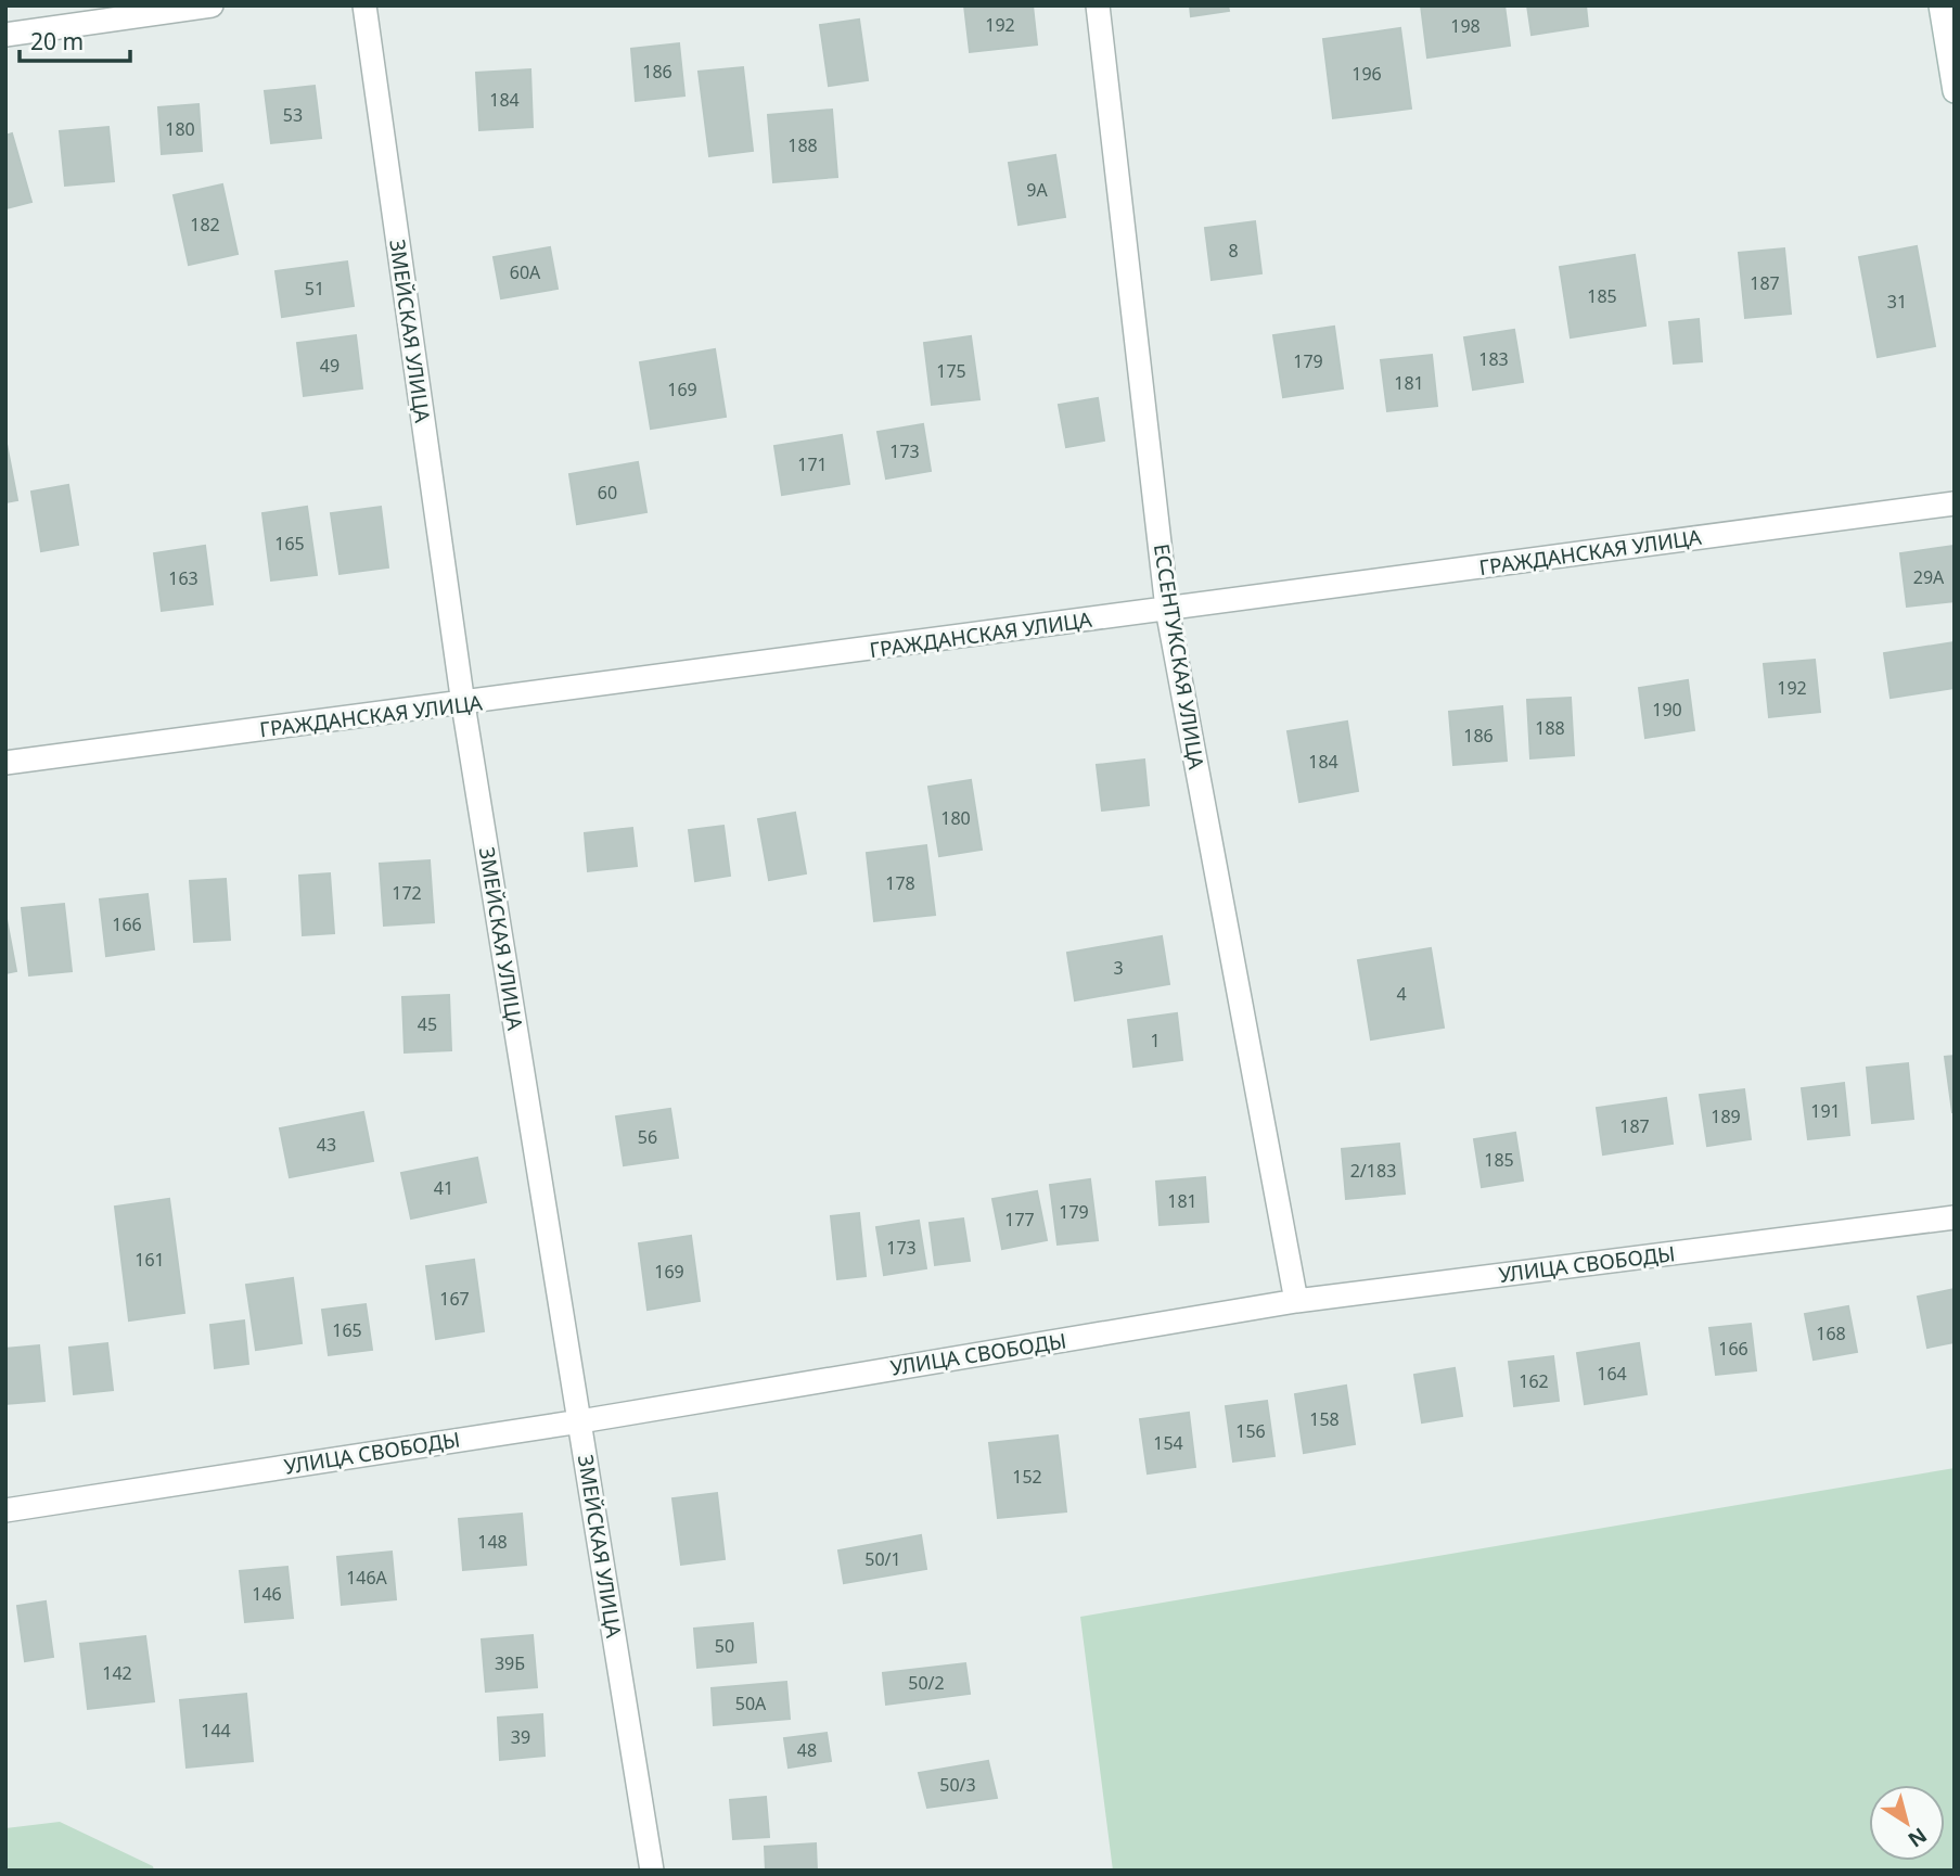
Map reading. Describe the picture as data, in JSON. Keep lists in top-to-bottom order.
{
  "streets": {
    "street": [
      "ЗМЕЙСКАЯ УЛИЦА",
      "ГРАЖДАНСКАЯ УЛИЦА",
      "ЕССЕНТУКСКАЯ УЛИЦА",
      "УЛИЦА СВОБОДЫ"
    ]
  },
  "crossings": [
    ["ЗМЕЙСКАЯ УЛИЦА", "ГРАЖДАНСКАЯ УЛИЦА"],
    ["ЗМЕЙСКАЯ УЛИЦА", "УЛИЦА СВОБОДЫ"],
    ["ГРАЖДАНСКАЯ УЛИЦА", "ЕССЕНТУКСКАЯ УЛИЦА"],
    ["ЕССЕНТУКСКАЯ УЛИЦА", "УЛИЦА СВОБОДЫ"]
  ],
  "house_numbers": [
    "192",
    "198",
    "186",
    "196",
    "184",
    "53",
    "180",
    "188",
    "9А",
    "182",
    "8",
    "60А",
    "187",
    "51",
    "185",
    "31",
    "183",
    "179",
    "49",
    "175",
    "181",
    "169",
    "173",
    "171",
    "60",
    "165",
    "29А",
    "163",
    "192",
    "190",
    "188",
    "186",
    "184",
    "180",
    "178",
    "172",
    "166",
    "3",
    "4",
    "45",
    "1",
    "191",
    "189",
    "187",
    "56",
    "43",
    "185",
    "2/183",
    "41",
    "181",
    "179",
    "177",
    "173",
    "161",
    "169",
    "167",
    "165",
    "168",
    "166",
    "164",
    "162",
    "158",
    "156",
    "154",
    "152",
    "148",
    "50/1",
    "146А",
    "146",
    "50",
    "39Б",
    "142",
    "50/2",
    "50А",
    "144",
    "39",
    "48",
    "50/3"
  ],
  "scale_bar": "20 m",
  "north": "bottom right"
}
